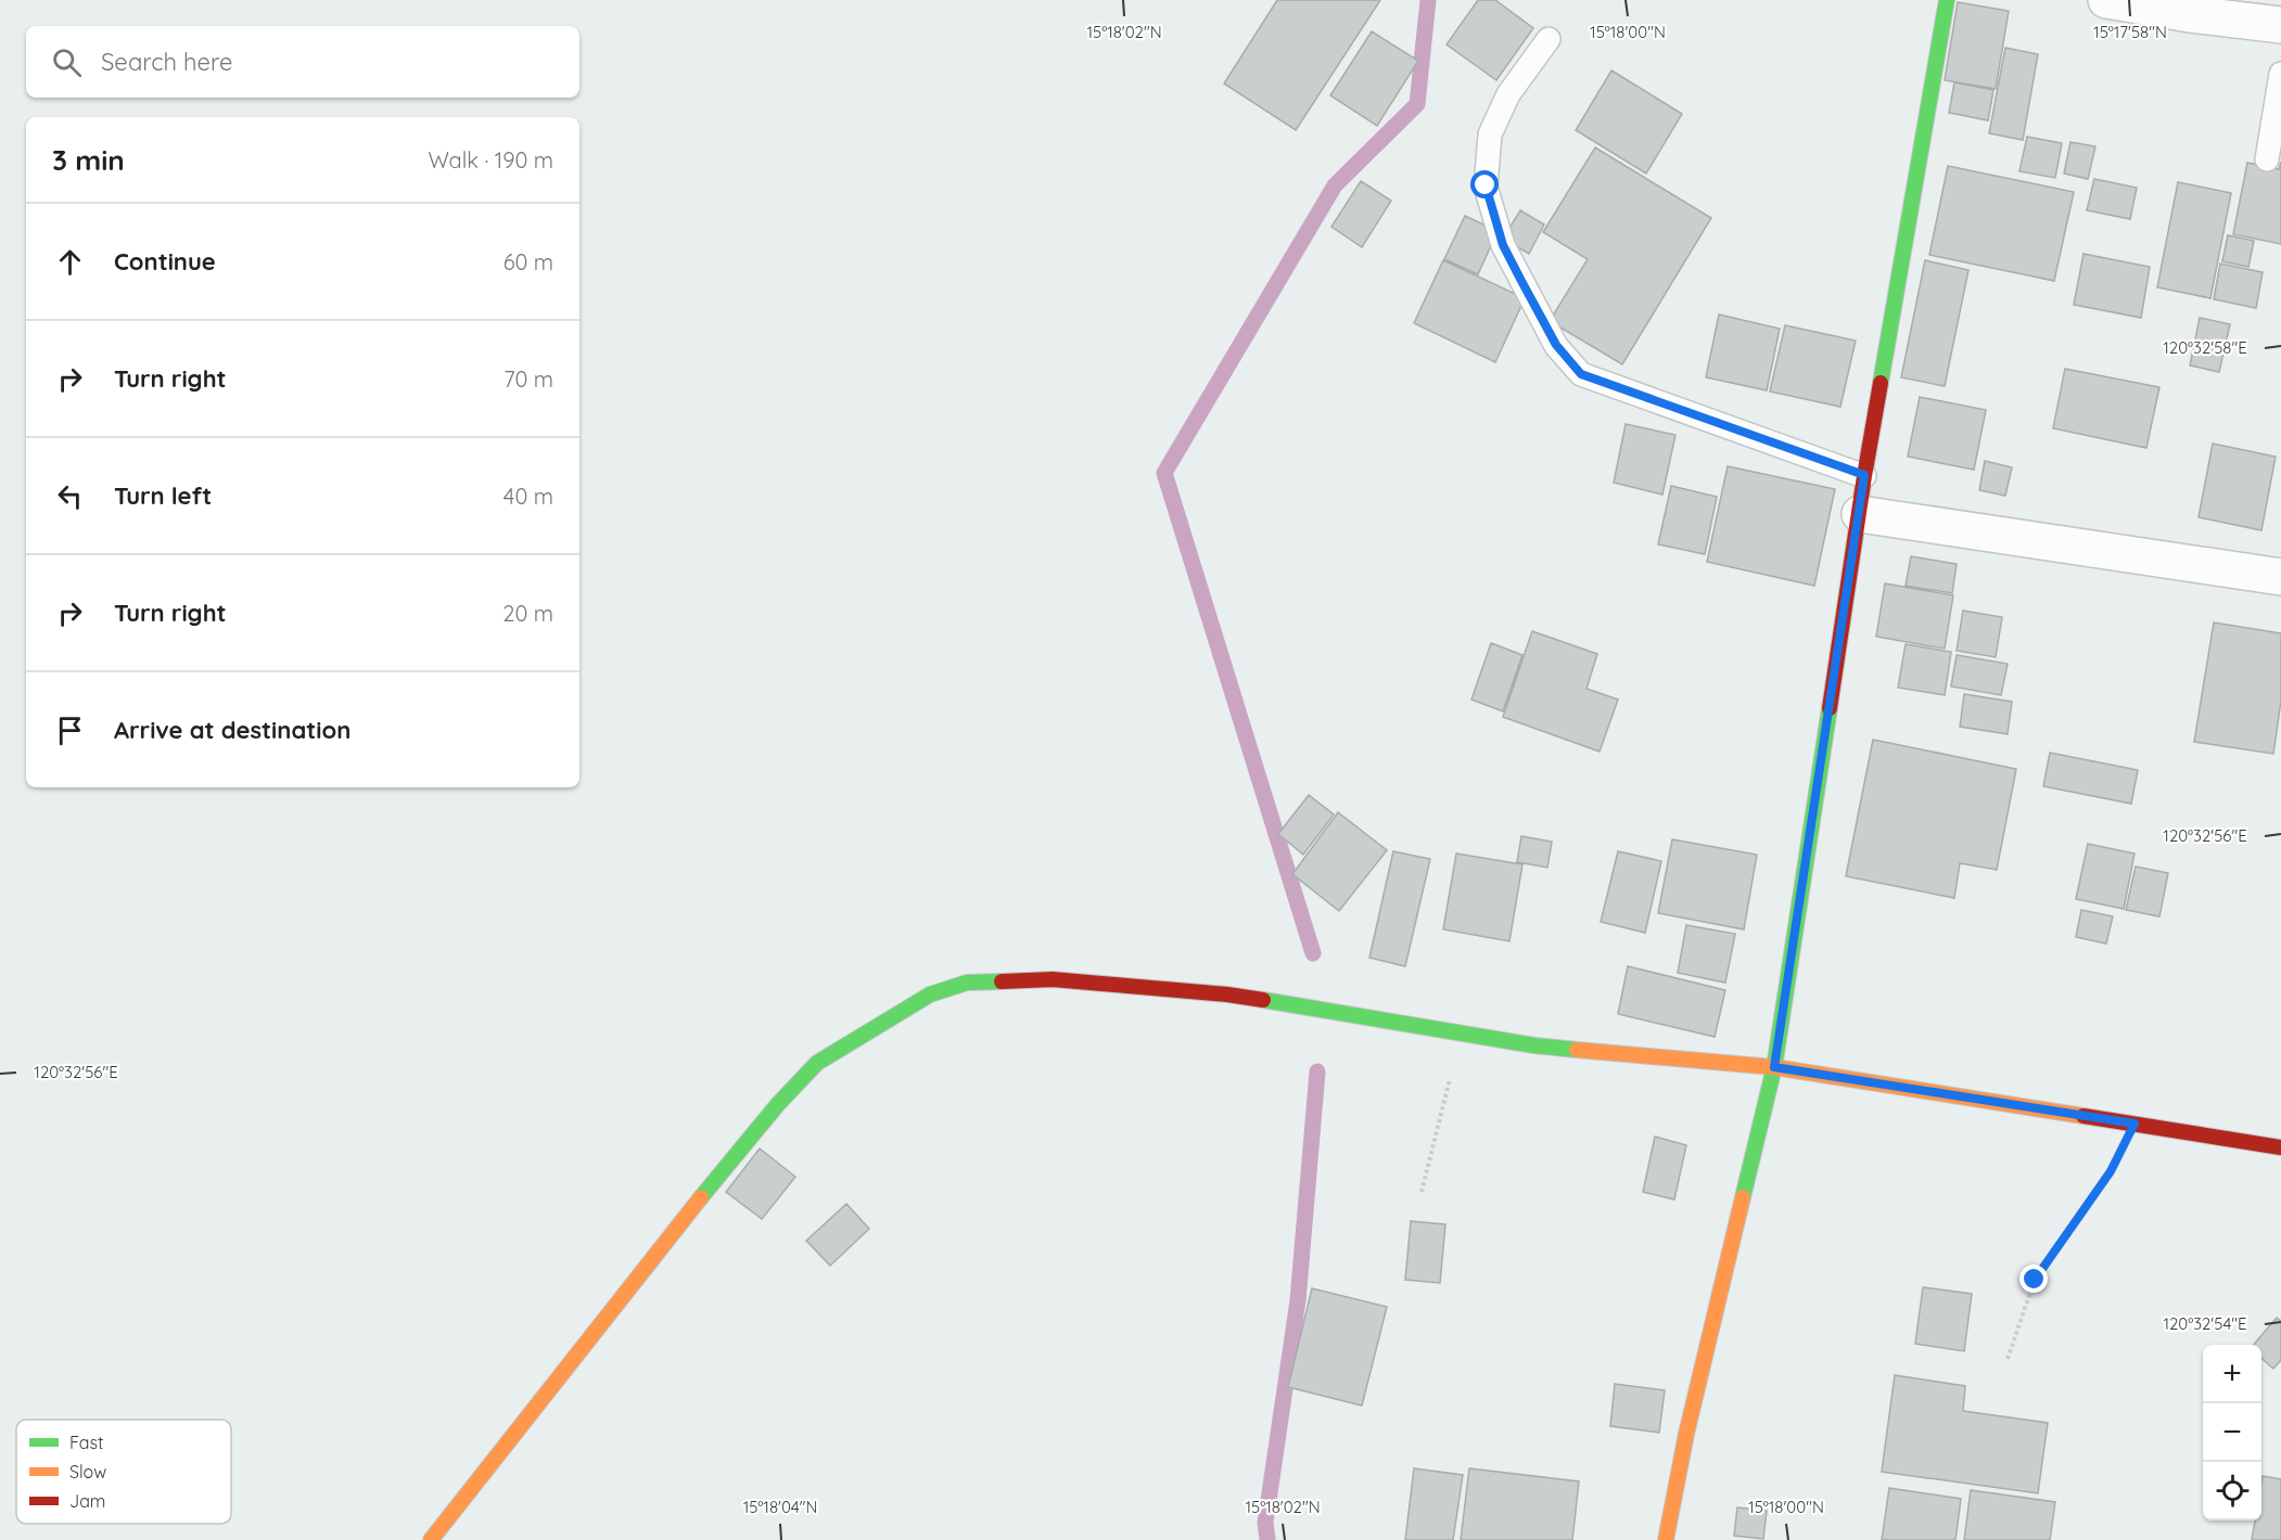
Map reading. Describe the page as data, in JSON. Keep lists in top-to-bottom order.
{
  "legend": ["Fast", "Slow", "Jam"],
  "page": {
    "search": "Search here",
    "heading": ["3 min", "Walk · 190 m"],
    "list": [
      ["Continue", "60 m"],
      ["Turn right", "70 m"],
      ["Turn left", "40 m"],
      ["Turn right", "20 m"],
      "Arrive at destination"
    ],
    "map_buttons": ["+", "−"]
  },
  "coordinates": [
    "15°18'02\"N",
    "15°18'00\"N",
    "15°17'58\"N",
    "120°32'58\"E",
    "120°32'56\"E",
    "120°32'54\"E",
    "15°18'04\"N"
  ]
}
